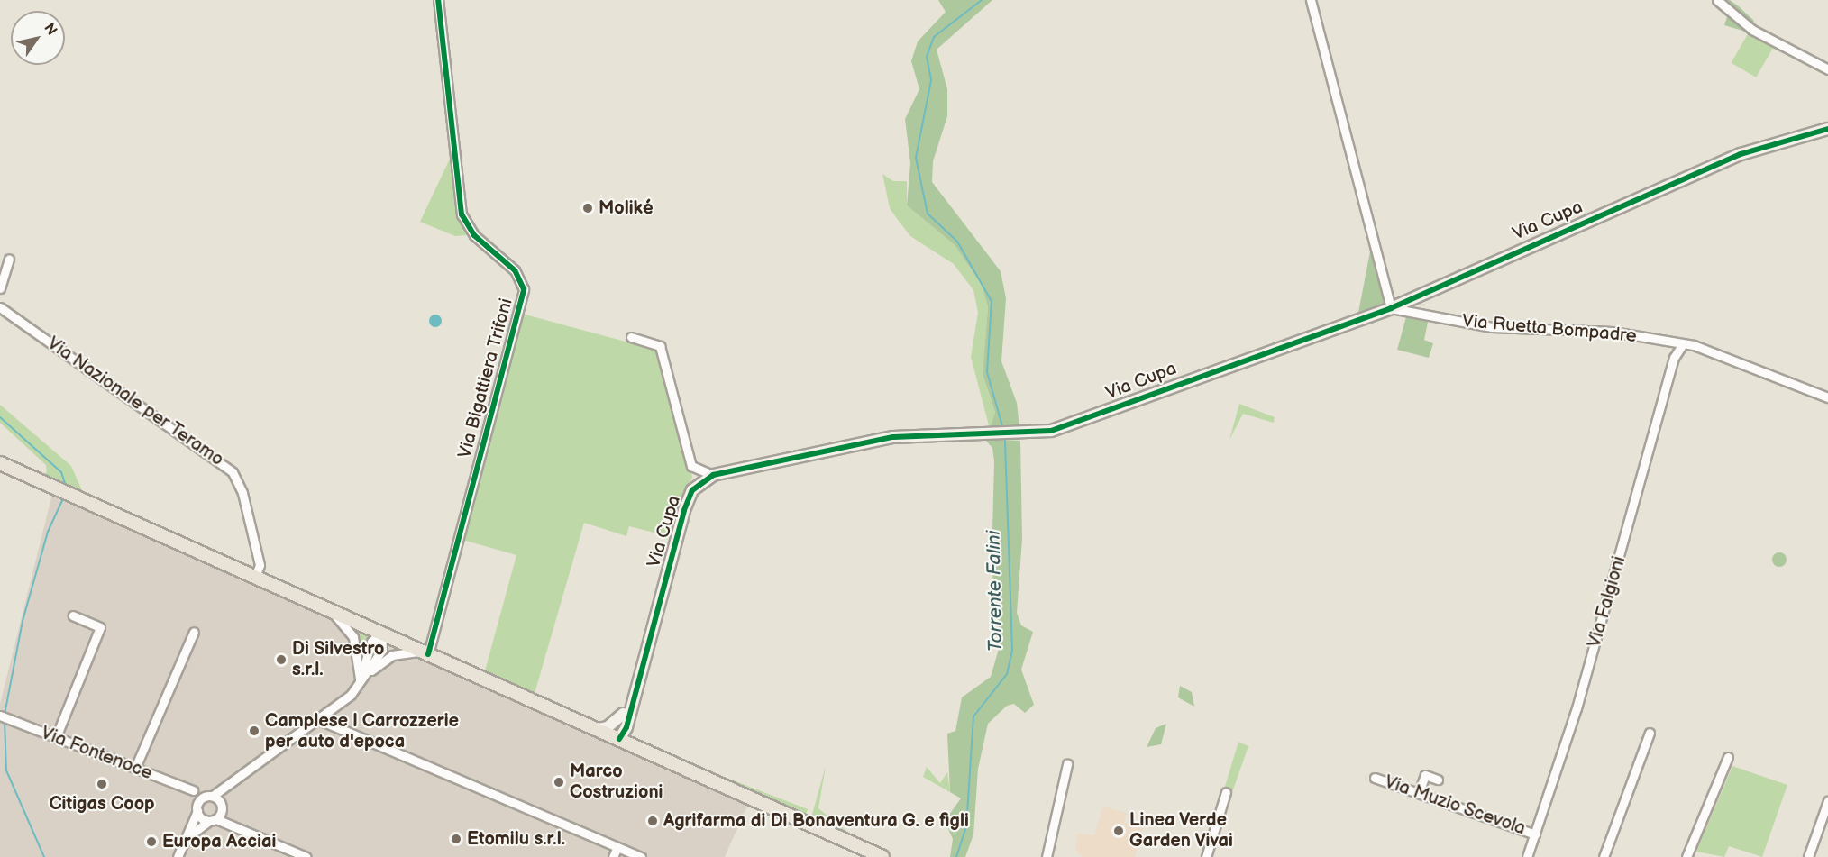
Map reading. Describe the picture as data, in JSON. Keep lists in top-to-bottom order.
{
  "streets": {
    "street": [
      "Via Cupa",
      "Via Ruetta Bompadre",
      "Via Bigattiera Trifoni",
      "Via Nazionale per Teramo",
      "Via Falgioni",
      "Via Fontenoce",
      "Via Muzio Scevola"
    ]
  },
  "crossings": [
    ["Via Cupa", "Via Ruetta Bompadre"],
    ["Via Ruetta Bompadre", "Via Falgioni"],
    ["Via Falgioni", "Via Muzio Scevola"]
  ],
  "water": ["Torrente Falini"],
  "places": [
    "Moliké",
    "Di Silvestro s.r.l.",
    "Camplese | Carrozzerie per auto d'epoca",
    "Marco Costruzioni",
    "Citigas Coop",
    "Agrifarma di Di Bonaventura G. e figli",
    "Linea Verde Garden Vivai",
    "Etomilu s.r.l.",
    "Europa Acciai"
  ],
  "north": "top right"
}
